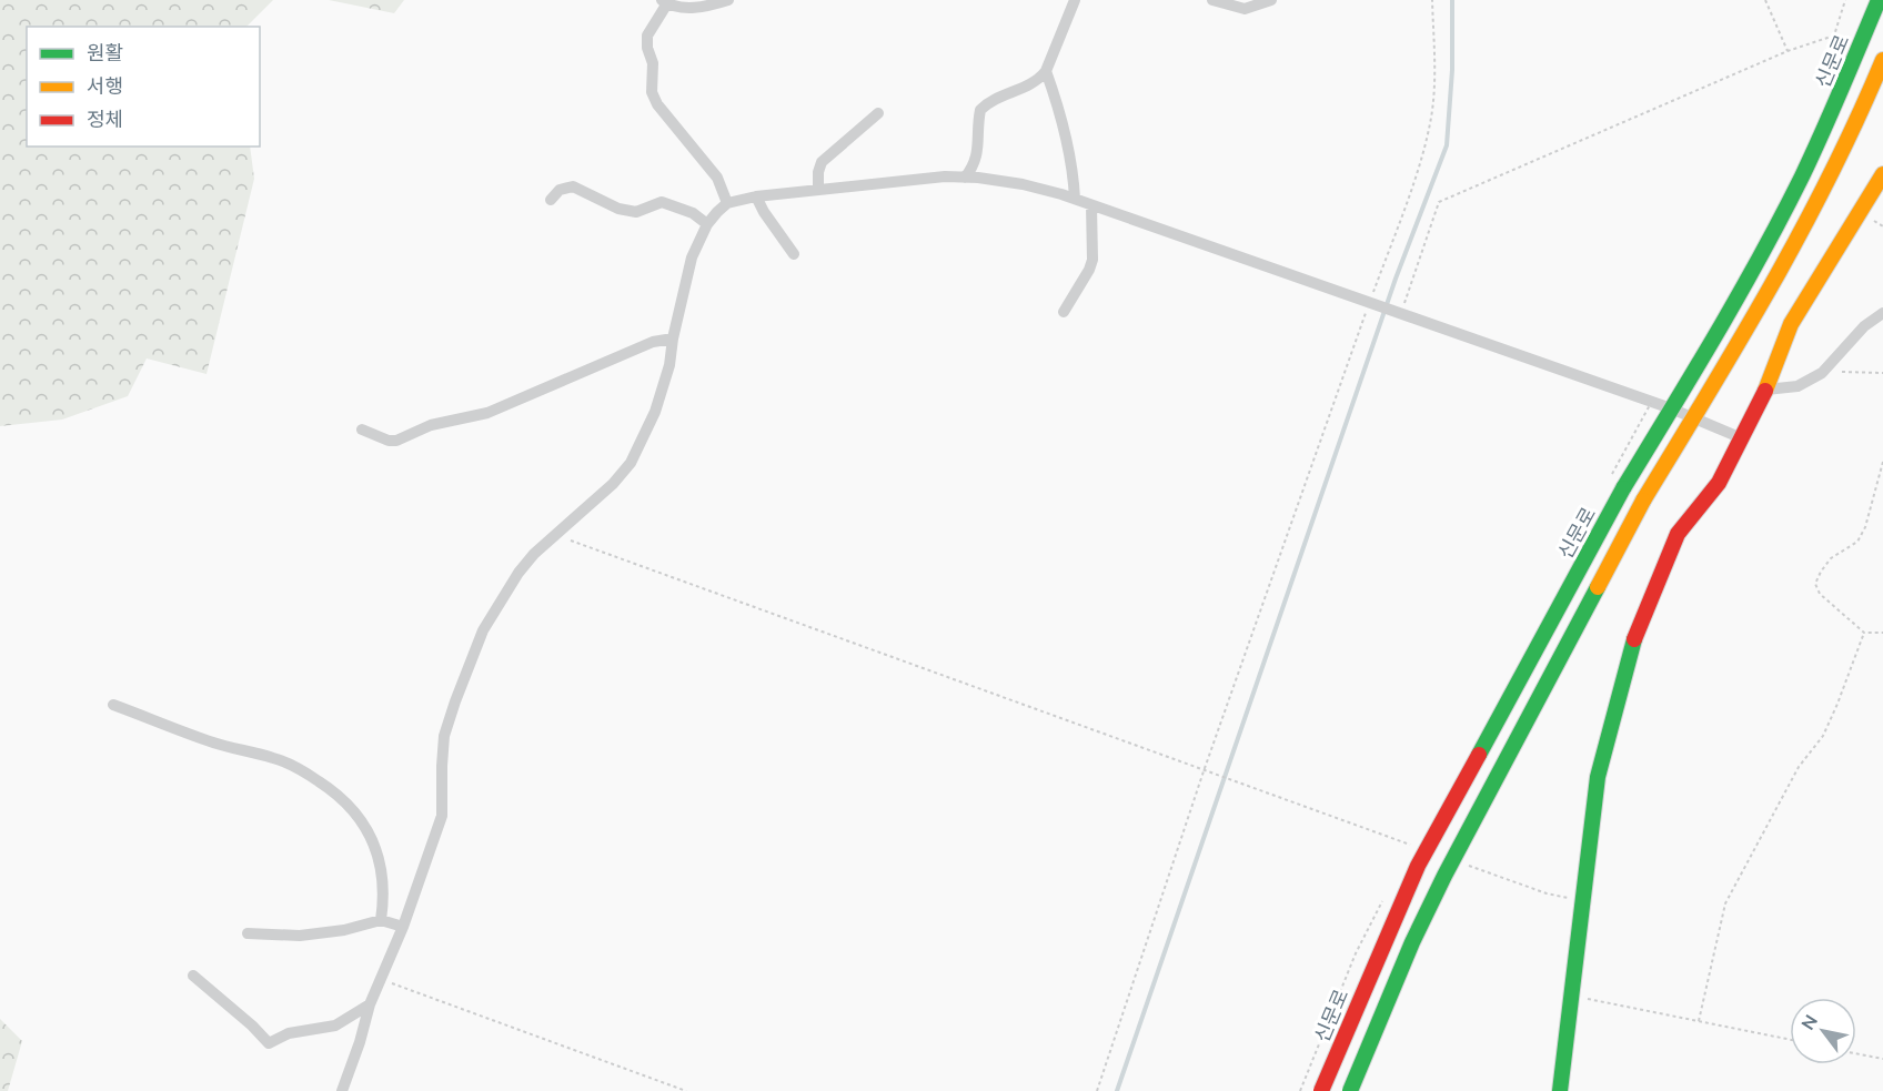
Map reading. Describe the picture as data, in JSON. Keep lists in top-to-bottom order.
{
  "streets": {
    "main road": ["신문로"]
  },
  "legend": ["원활", "서행", "정체"],
  "north": "top left"
}
